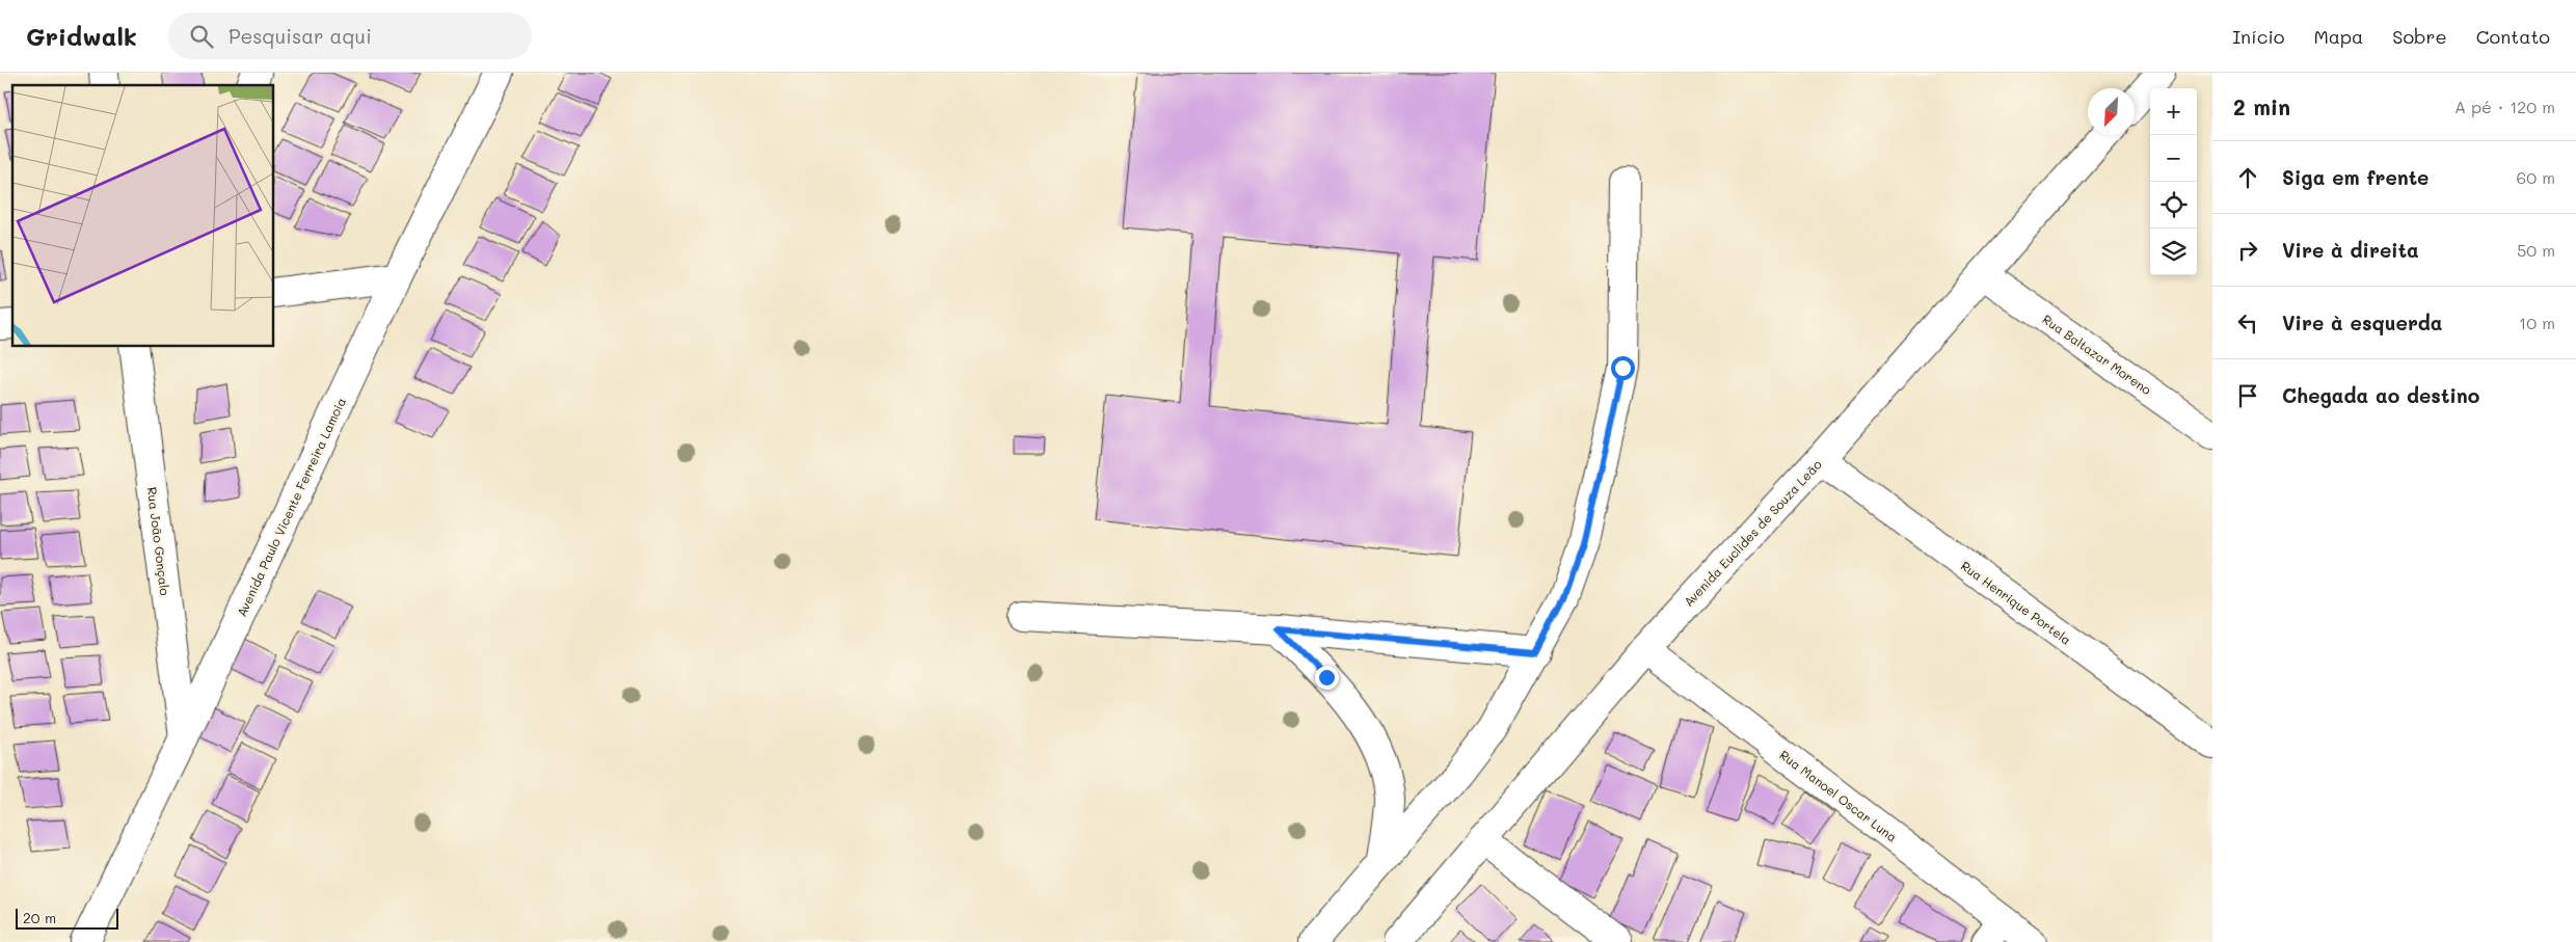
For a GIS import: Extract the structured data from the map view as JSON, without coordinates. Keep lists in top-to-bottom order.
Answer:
{
  "streets": {
    "street": [
      "Rua Baltazar Moreno",
      "Avenida Paulo Vicente Ferreira Lamoia",
      "Avenida Euclides de Souza Leão",
      "Rua João Gonçalo",
      "Rua Henrique Portela",
      "Rua Manoel Oscar Luna"
    ]
  },
  "crossings": [
    ["Rua Baltazar Moreno", "Avenida Euclides de Souza Leão"],
    ["Avenida Paulo Vicente Ferreira Lamoia", "Rua João Gonçalo"],
    ["Avenida Euclides de Souza Leão", "Rua Henrique Portela"],
    ["Avenida Euclides de Souza Leão", "Rua Manoel Oscar Luna"]
  ],
  "scale_bar": "20 m",
  "north": "bottom left",
  "page": {
    "header": "Gridwalk",
    "search": "Pesquisar aqui",
    "nav": [
      "Início",
      "Mapa",
      "Sobre",
      "Contato"
    ],
    "heading": ["2 min", "A pé · 120 m"],
    "map_buttons": ["+", "−"],
    "list": [
      ["Siga em frente", "60 m"],
      ["Vire à direita", "50 m"],
      ["Vire à esquerda", "10 m"],
      "Chegada ao destino"
    ],
    "scale": "20 m"
  }
}
